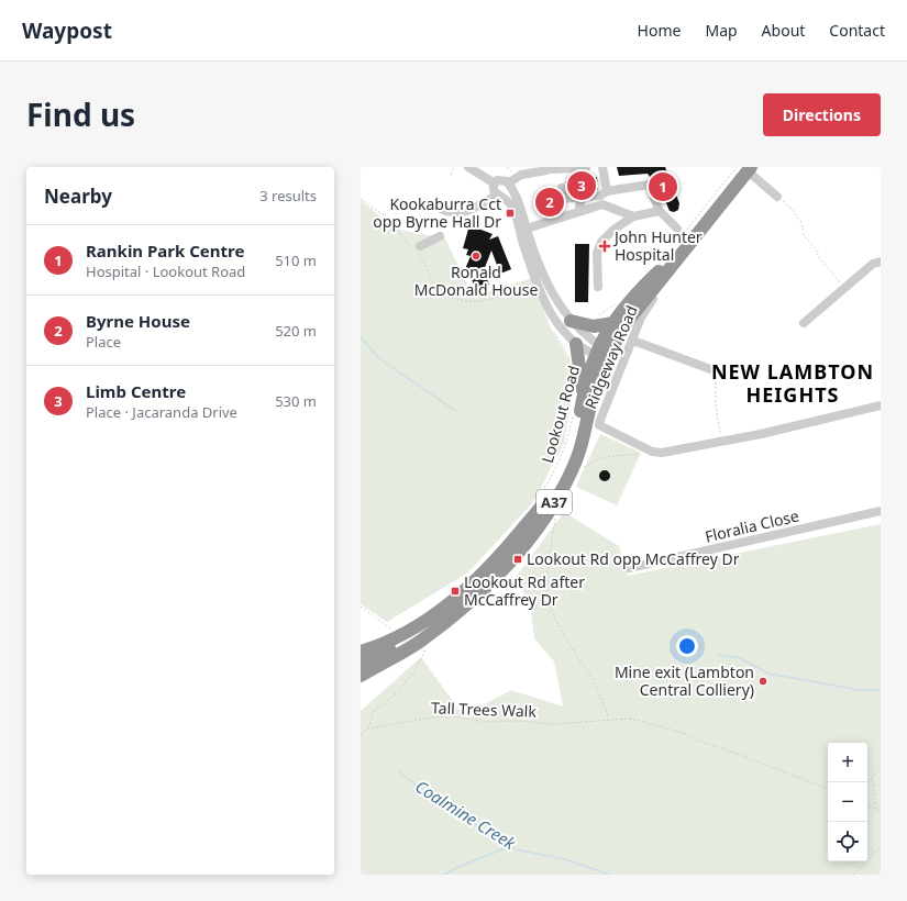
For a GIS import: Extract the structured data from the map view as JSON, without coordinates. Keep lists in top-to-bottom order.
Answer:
{
  "streets": {
    "highway": ["Lookout Road", "A37"],
    "street": ["Ridgeway Road", "Floralia Close"],
    "path": ["Tall Trees Walk"]
  },
  "crossings": [
    ["Ridgeway Road", "Lookout Road"]
  ],
  "districts": ["NEW LAMBTON HEIGHTS"],
  "water": ["Coalmine Creek"],
  "places": {
    "transit": ["Kookaburra Cct opp Byrne Hall Dr", "Lookout Rd opp McCaffrey Dr", "Lookout Rd after McCaffrey Dr"],
    "health": ["John Hunter Hospital"],
    "other": ["Ronald McDonald House", "Mine exit (Lambton Central Colliery)"]
  },
  "page": {
    "header": "Waypost",
    "nav": [
      "Home",
      "Map",
      "About",
      "Contact"
    ],
    "title": "Find us",
    "buttons": "Directions",
    "heading": ["Nearby", "3 results"],
    "pins": ["3", "1", "2"],
    "list": [
      {
        "mark": "1",
        "name": "Rankin Park Centre",
        "note": "Hospital · Lookout Road",
        "value": "510 m"
      },
      {
        "mark": "2",
        "name": "Byrne House",
        "note": "Place",
        "value": "520 m"
      },
      {
        "mark": "3",
        "name": "Limb Centre",
        "note": "Place · Jacaranda Drive",
        "value": "530 m"
      }
    ],
    "map_buttons": ["+", "−"]
  }
}
